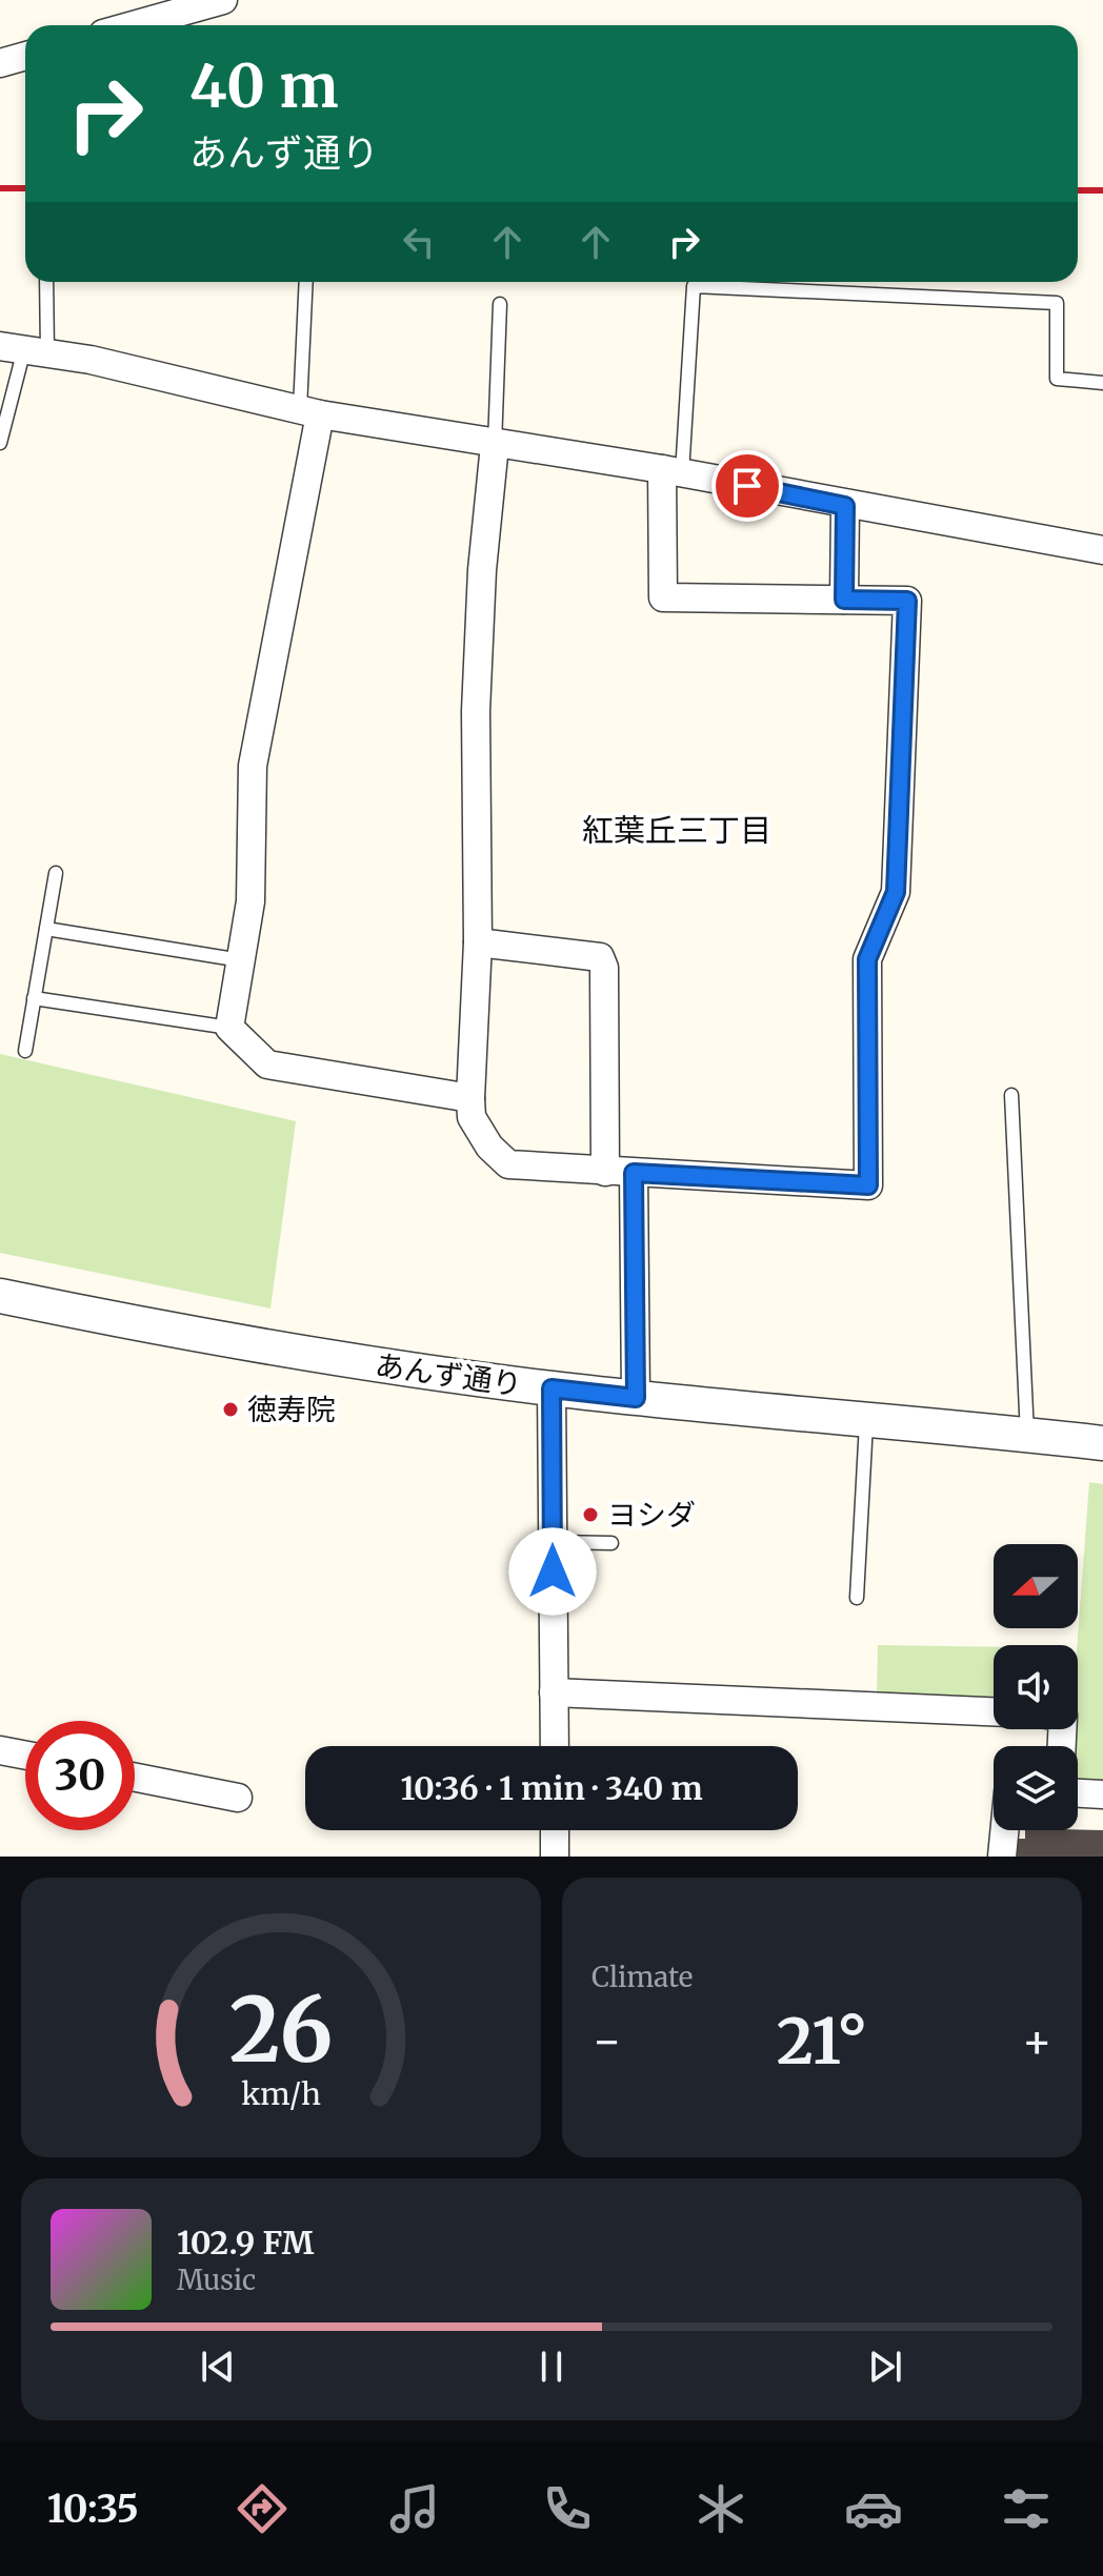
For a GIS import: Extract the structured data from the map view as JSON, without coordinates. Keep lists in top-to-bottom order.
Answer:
{
  "streets": {
    "street": ["あんず通り"]
  },
  "districts": ["紅葉丘三丁目"],
  "places": ["徳寿院", "ヨシダ"],
  "north": "left",
  "page": {
    "turn": ["40 m", "あんず通り"],
    "limit": "30",
    "trip": "10:36 · 1 min · 340 m",
    "tile": "Climate",
    "heat": ["−", "21°", "+"],
    "song": ["102.9 FM", "Music"],
    "tabs": "10:35",
    "gauge": ["26", "km/h"]
  }
}
